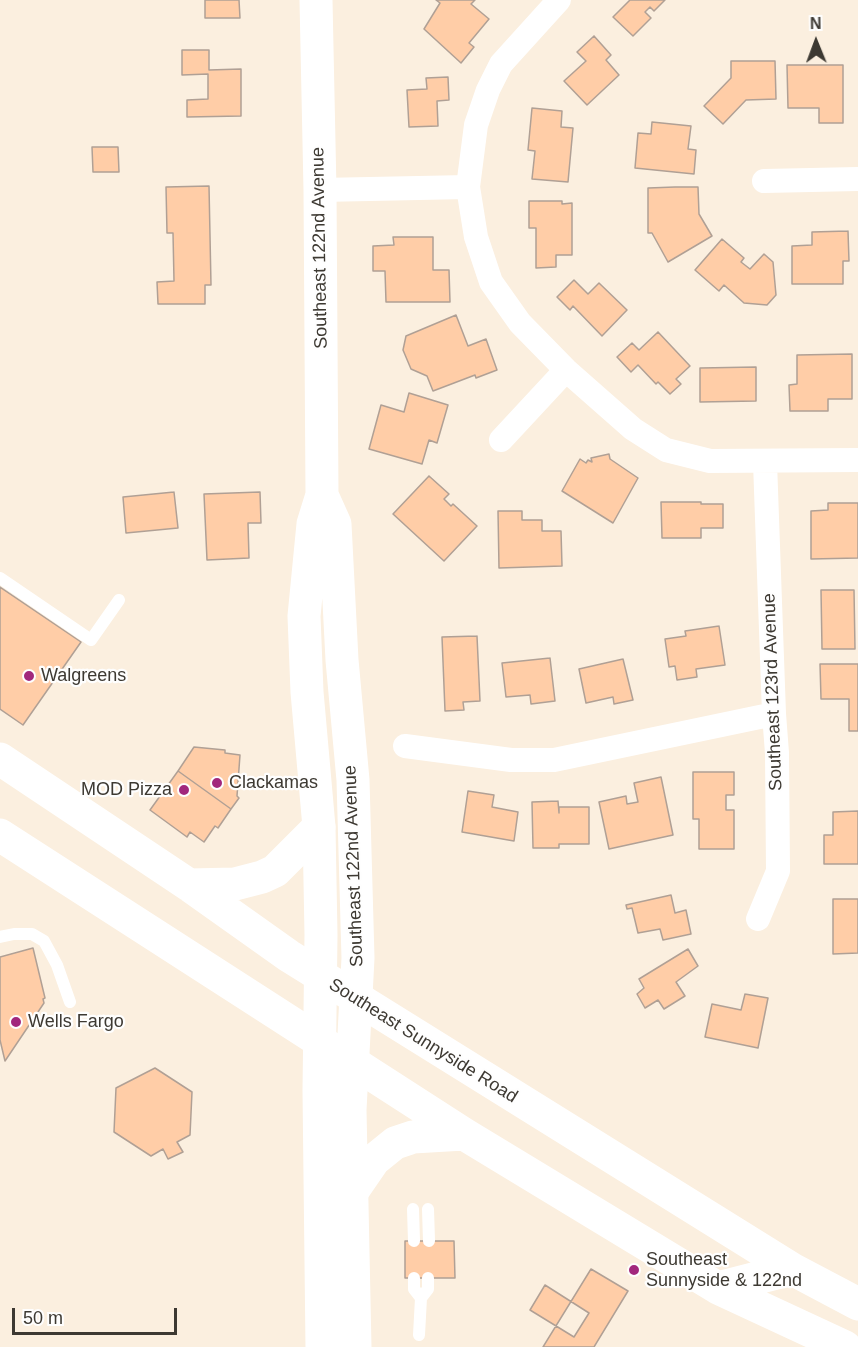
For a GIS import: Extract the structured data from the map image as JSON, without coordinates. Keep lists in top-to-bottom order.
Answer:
{
  "streets": {
    "main road": ["Southeast 122nd Avenue", "Southeast Sunnyside Road"],
    "street": ["Southeast 123rd Avenue"]
  },
  "crossings": [
    ["Southeast 122nd Avenue", "Southeast Sunnyside Road"]
  ],
  "places": [
    "Walgreens",
    "Clackamas",
    "MOD Pizza",
    "Wells Fargo",
    "Southeast Sunnyside & 122nd"
  ],
  "scale_bar": "50 m",
  "north": "top"
}
